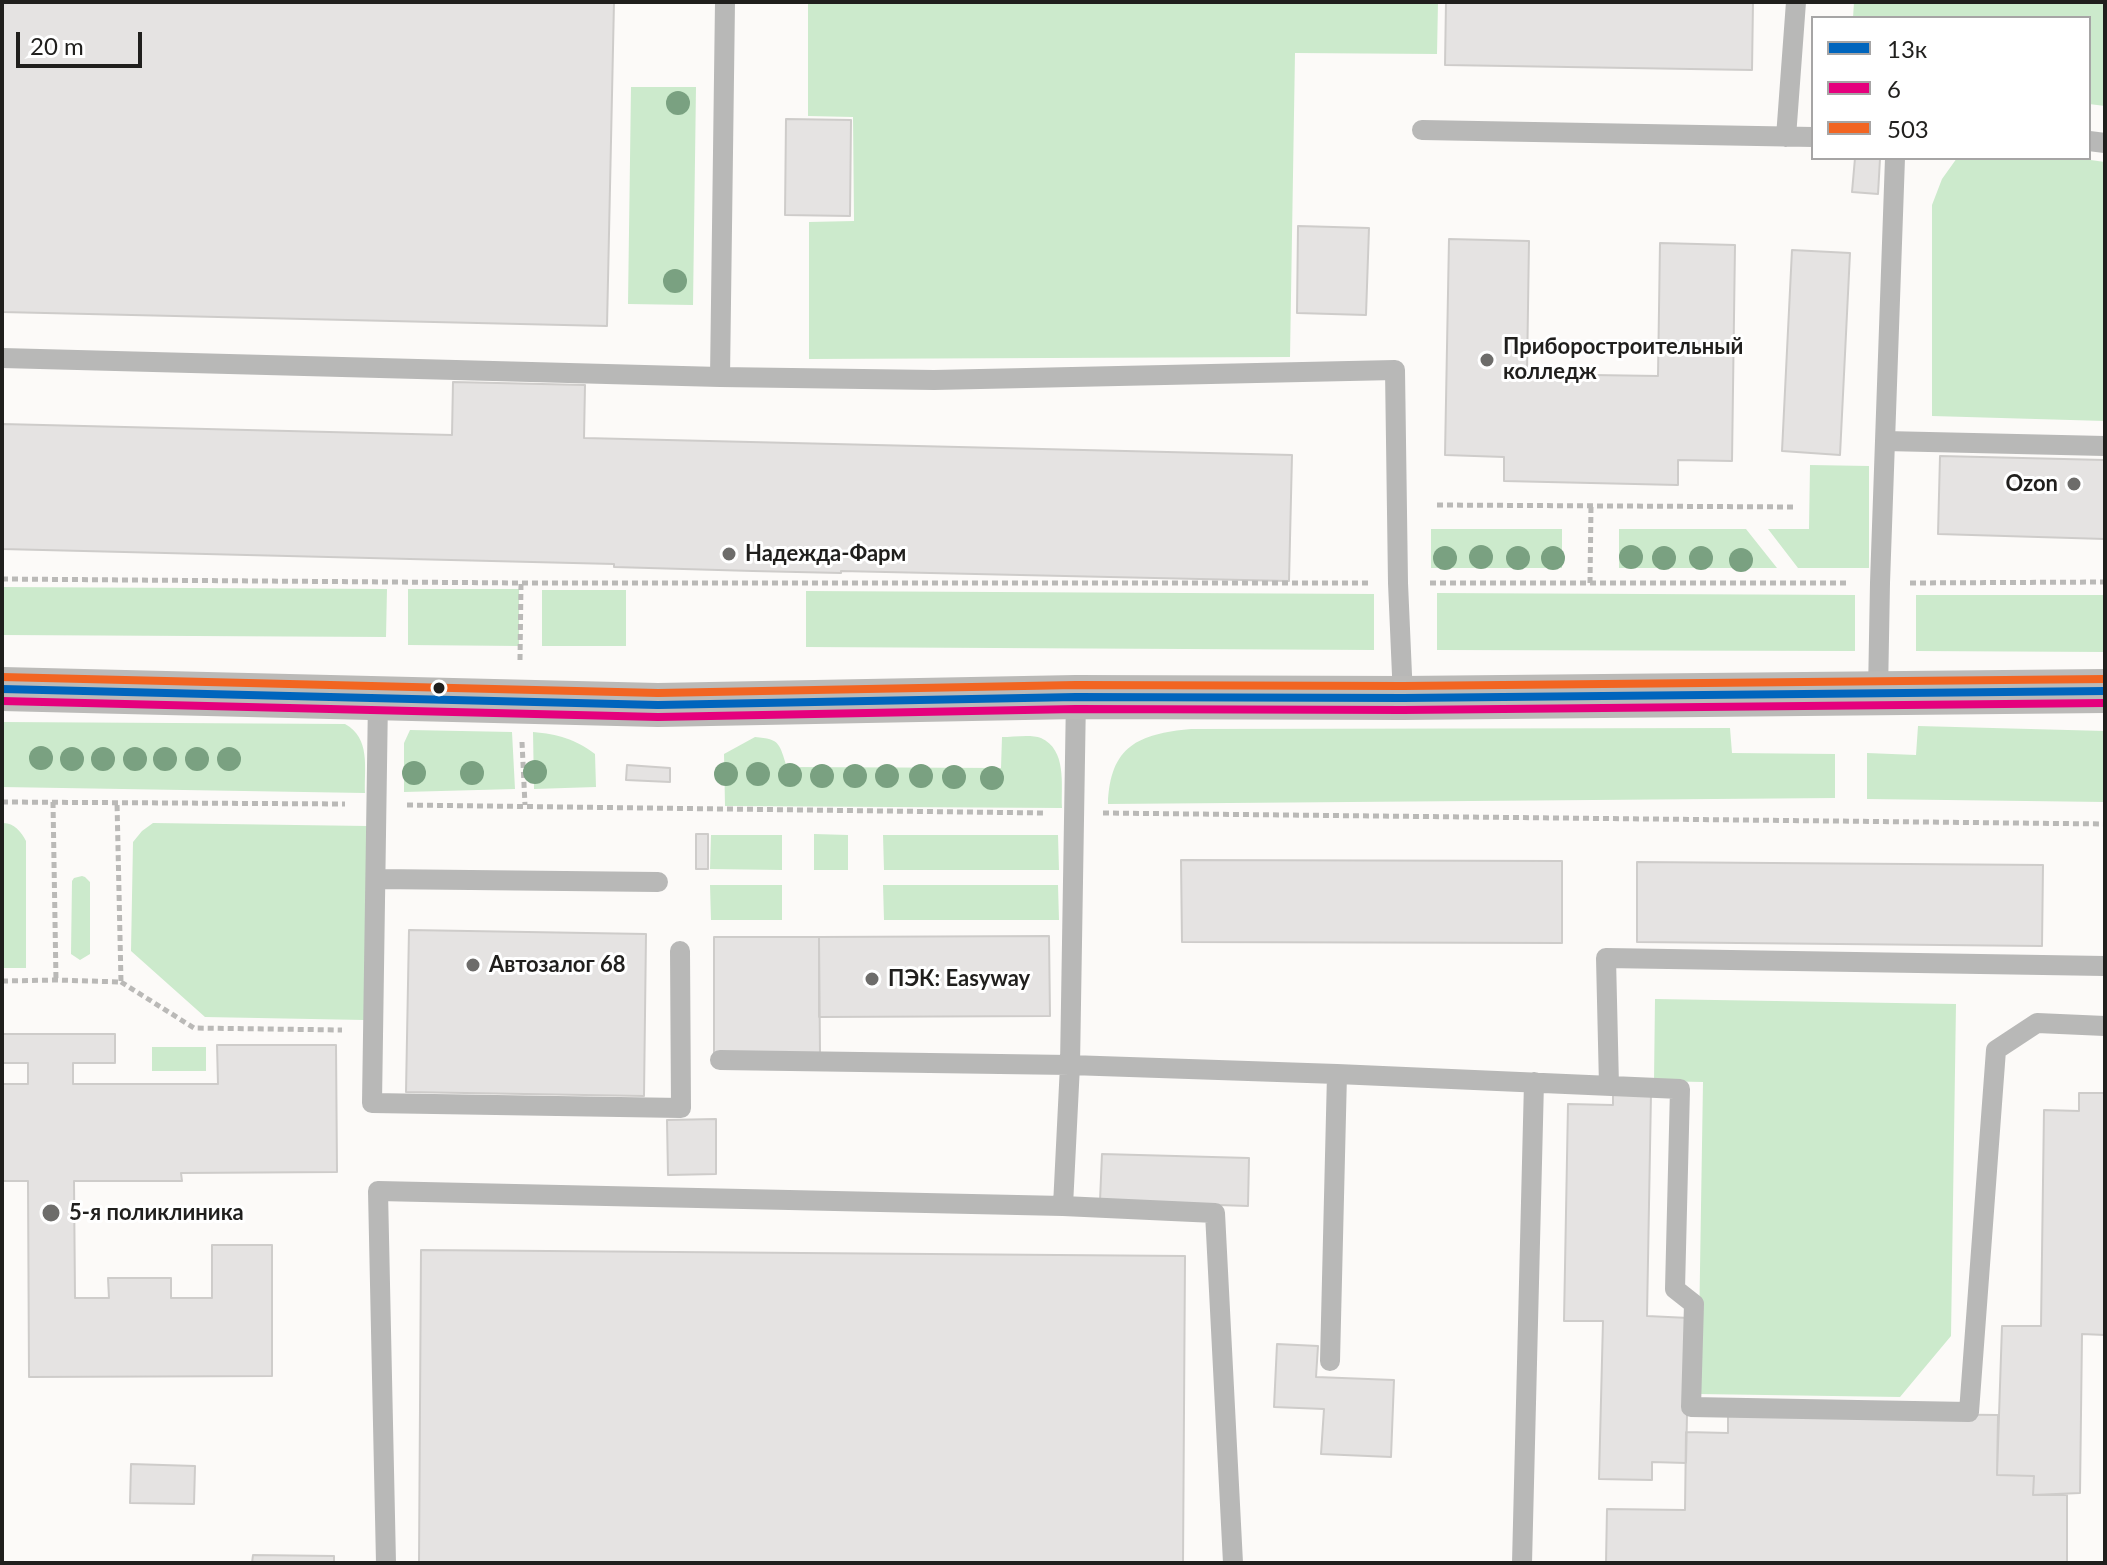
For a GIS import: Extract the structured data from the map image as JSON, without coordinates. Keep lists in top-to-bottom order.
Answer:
{
  "places": [
    "Приборостроительный колледж",
    "Ozon",
    "Надежда-Фарм",
    "Автозалог 68",
    "ПЭК: Easyway",
    "5-я поликлиника"
  ],
  "lines": ["transit line 503", "transit line 13к", "transit line 6"],
  "legend": ["13к", "6", "503"],
  "scale_bar": "20 m"
}
